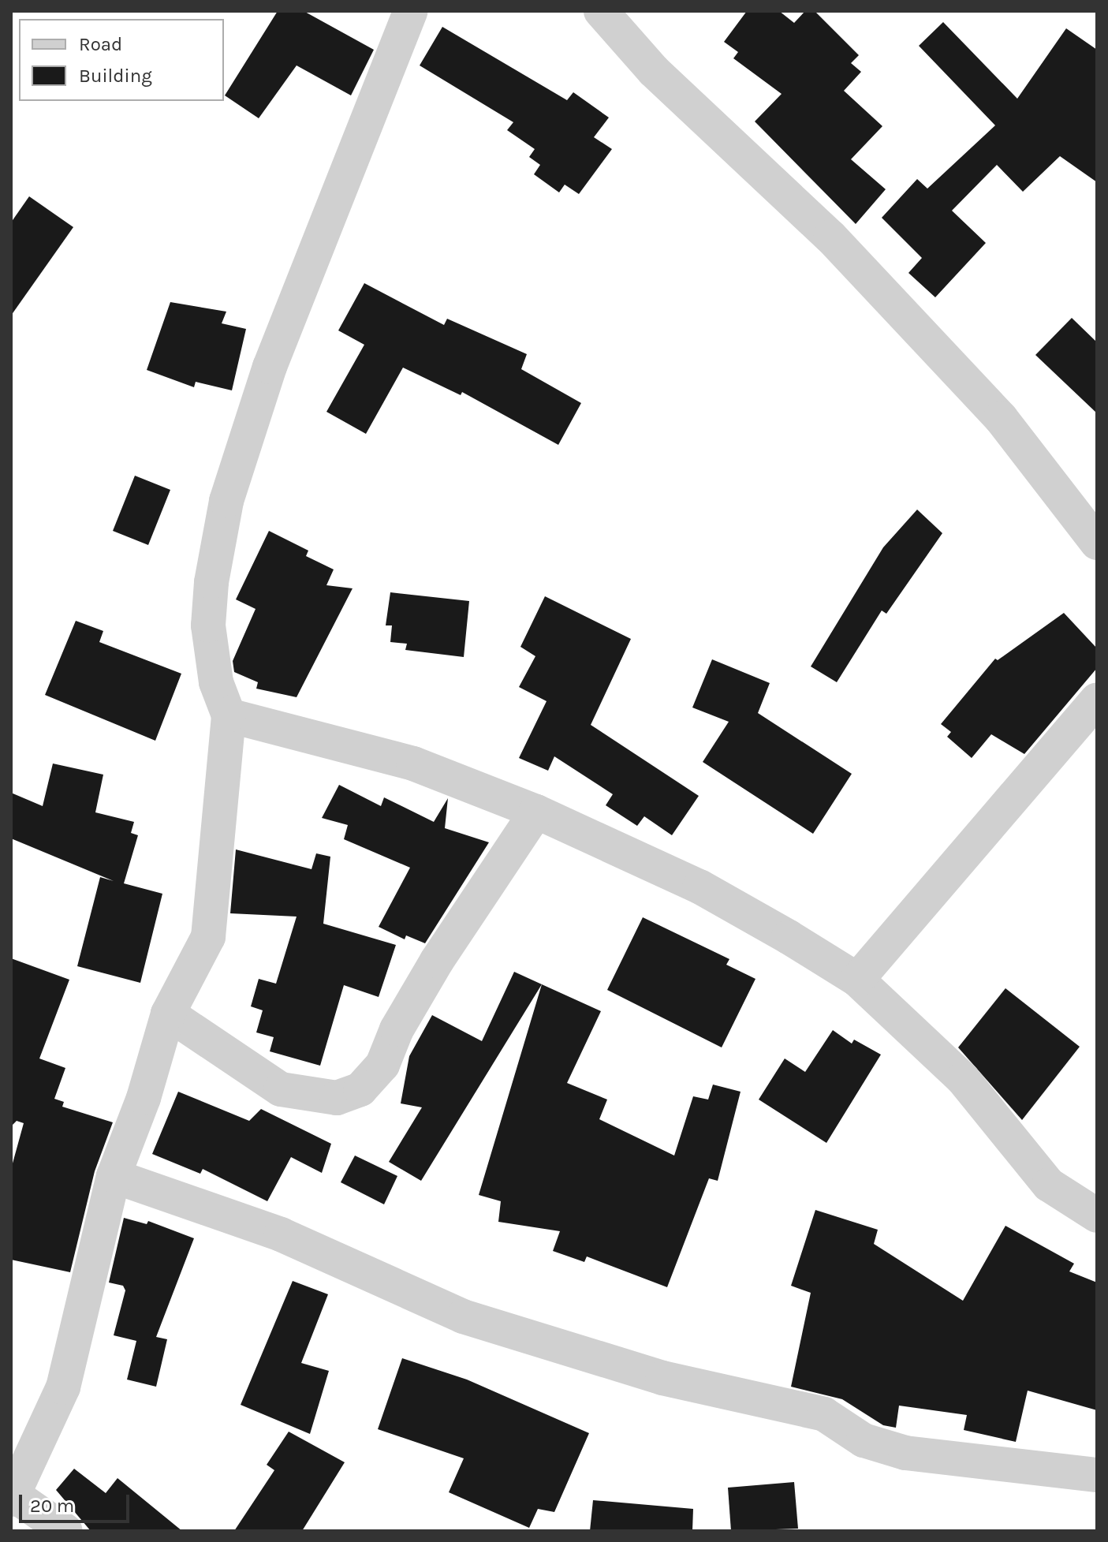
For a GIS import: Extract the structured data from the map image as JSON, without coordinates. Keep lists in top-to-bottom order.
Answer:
{
  "legend": ["Road", "Building"],
  "scale_bar": "20 m"
}
